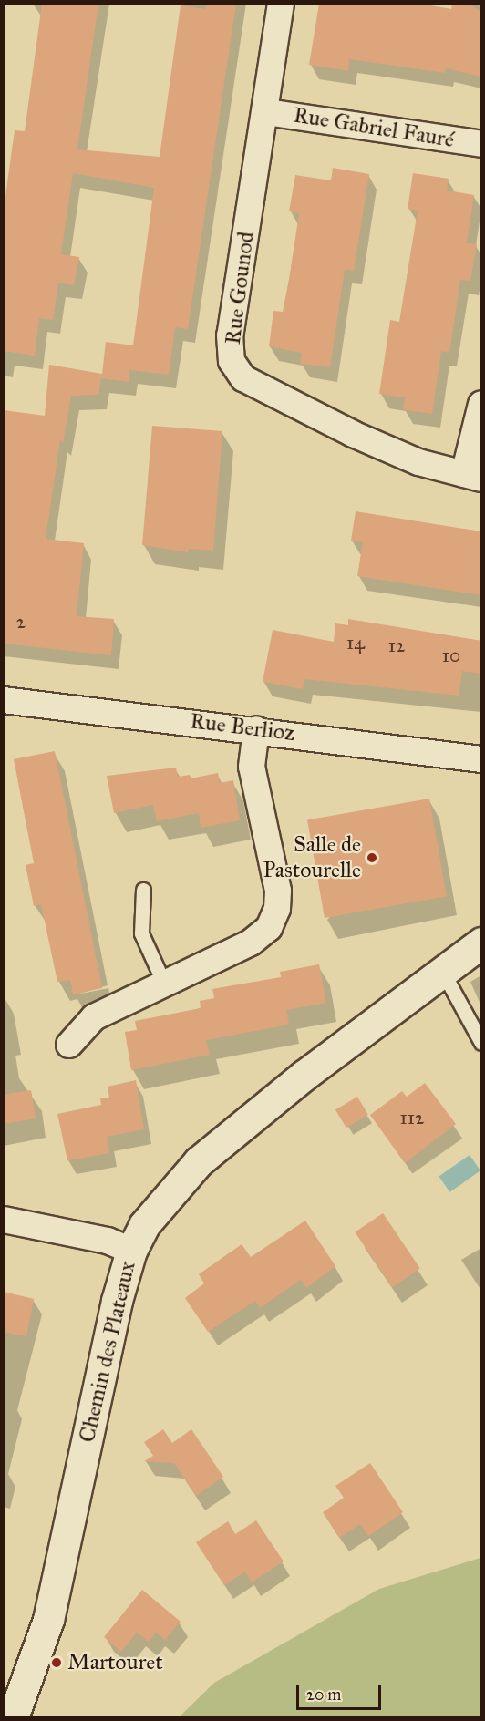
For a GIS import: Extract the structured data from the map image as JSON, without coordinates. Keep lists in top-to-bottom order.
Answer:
{
  "streets": {
    "street": [
      "Rue Gabriel Fauré",
      "Rue Gounod",
      "Rue Berlioz",
      "Chemin des Plateaux"
    ]
  },
  "crossings": [
    ["Rue Gabriel Fauré", "Rue Gounod"]
  ],
  "places": ["Salle de Pastourelle", "Martouret"],
  "house_numbers": [
    "2",
    "14",
    "12",
    "10",
    "112"
  ],
  "scale_bar": "20 m"
}
